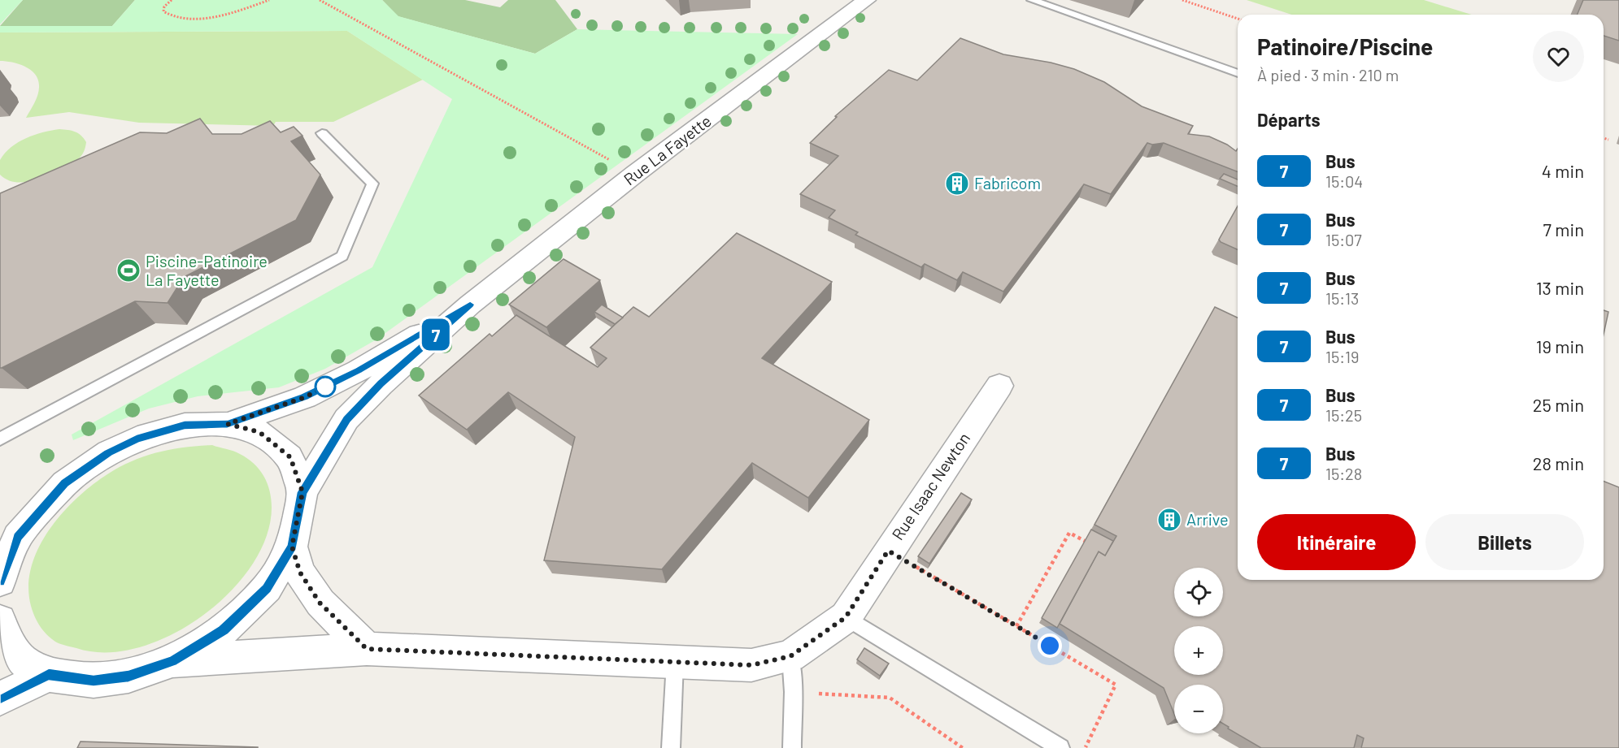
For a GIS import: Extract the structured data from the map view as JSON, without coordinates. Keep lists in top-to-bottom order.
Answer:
{
  "streets": {
    "street": ["Rue La Fayette", "Rue Isaac Newton"]
  },
  "places": {
    "building": ["Fabricom", "Arrive"],
    "sports": ["Piscine-Patinoire La Fayette"]
  },
  "lines": ["bus line 7"],
  "page": {
    "on_map": "7",
    "heading": [
      ["Patinoire/Piscine", "À pied · 3 min · 210 m"],
      "Départs"
    ],
    "list": [
      {
        "mark": "7",
        "name": "Bus",
        "note": "15:04",
        "value": "4 min"
      },
      {
        "mark": "7",
        "name": "Bus",
        "note": "15:07",
        "value": "7 min"
      },
      {
        "mark": "7",
        "name": "Bus",
        "note": "15:13",
        "value": "13 min"
      },
      {
        "mark": "7",
        "name": "Bus",
        "note": "15:19",
        "value": "19 min"
      },
      {
        "mark": "7",
        "name": "Bus",
        "note": "15:25",
        "value": "25 min"
      },
      {
        "mark": "7",
        "name": "Bus",
        "note": "15:28",
        "value": "28 min"
      }
    ],
    "buttons": ["Itinéraire", "Billets"],
    "map_buttons": ["+", "−"]
  }
}
